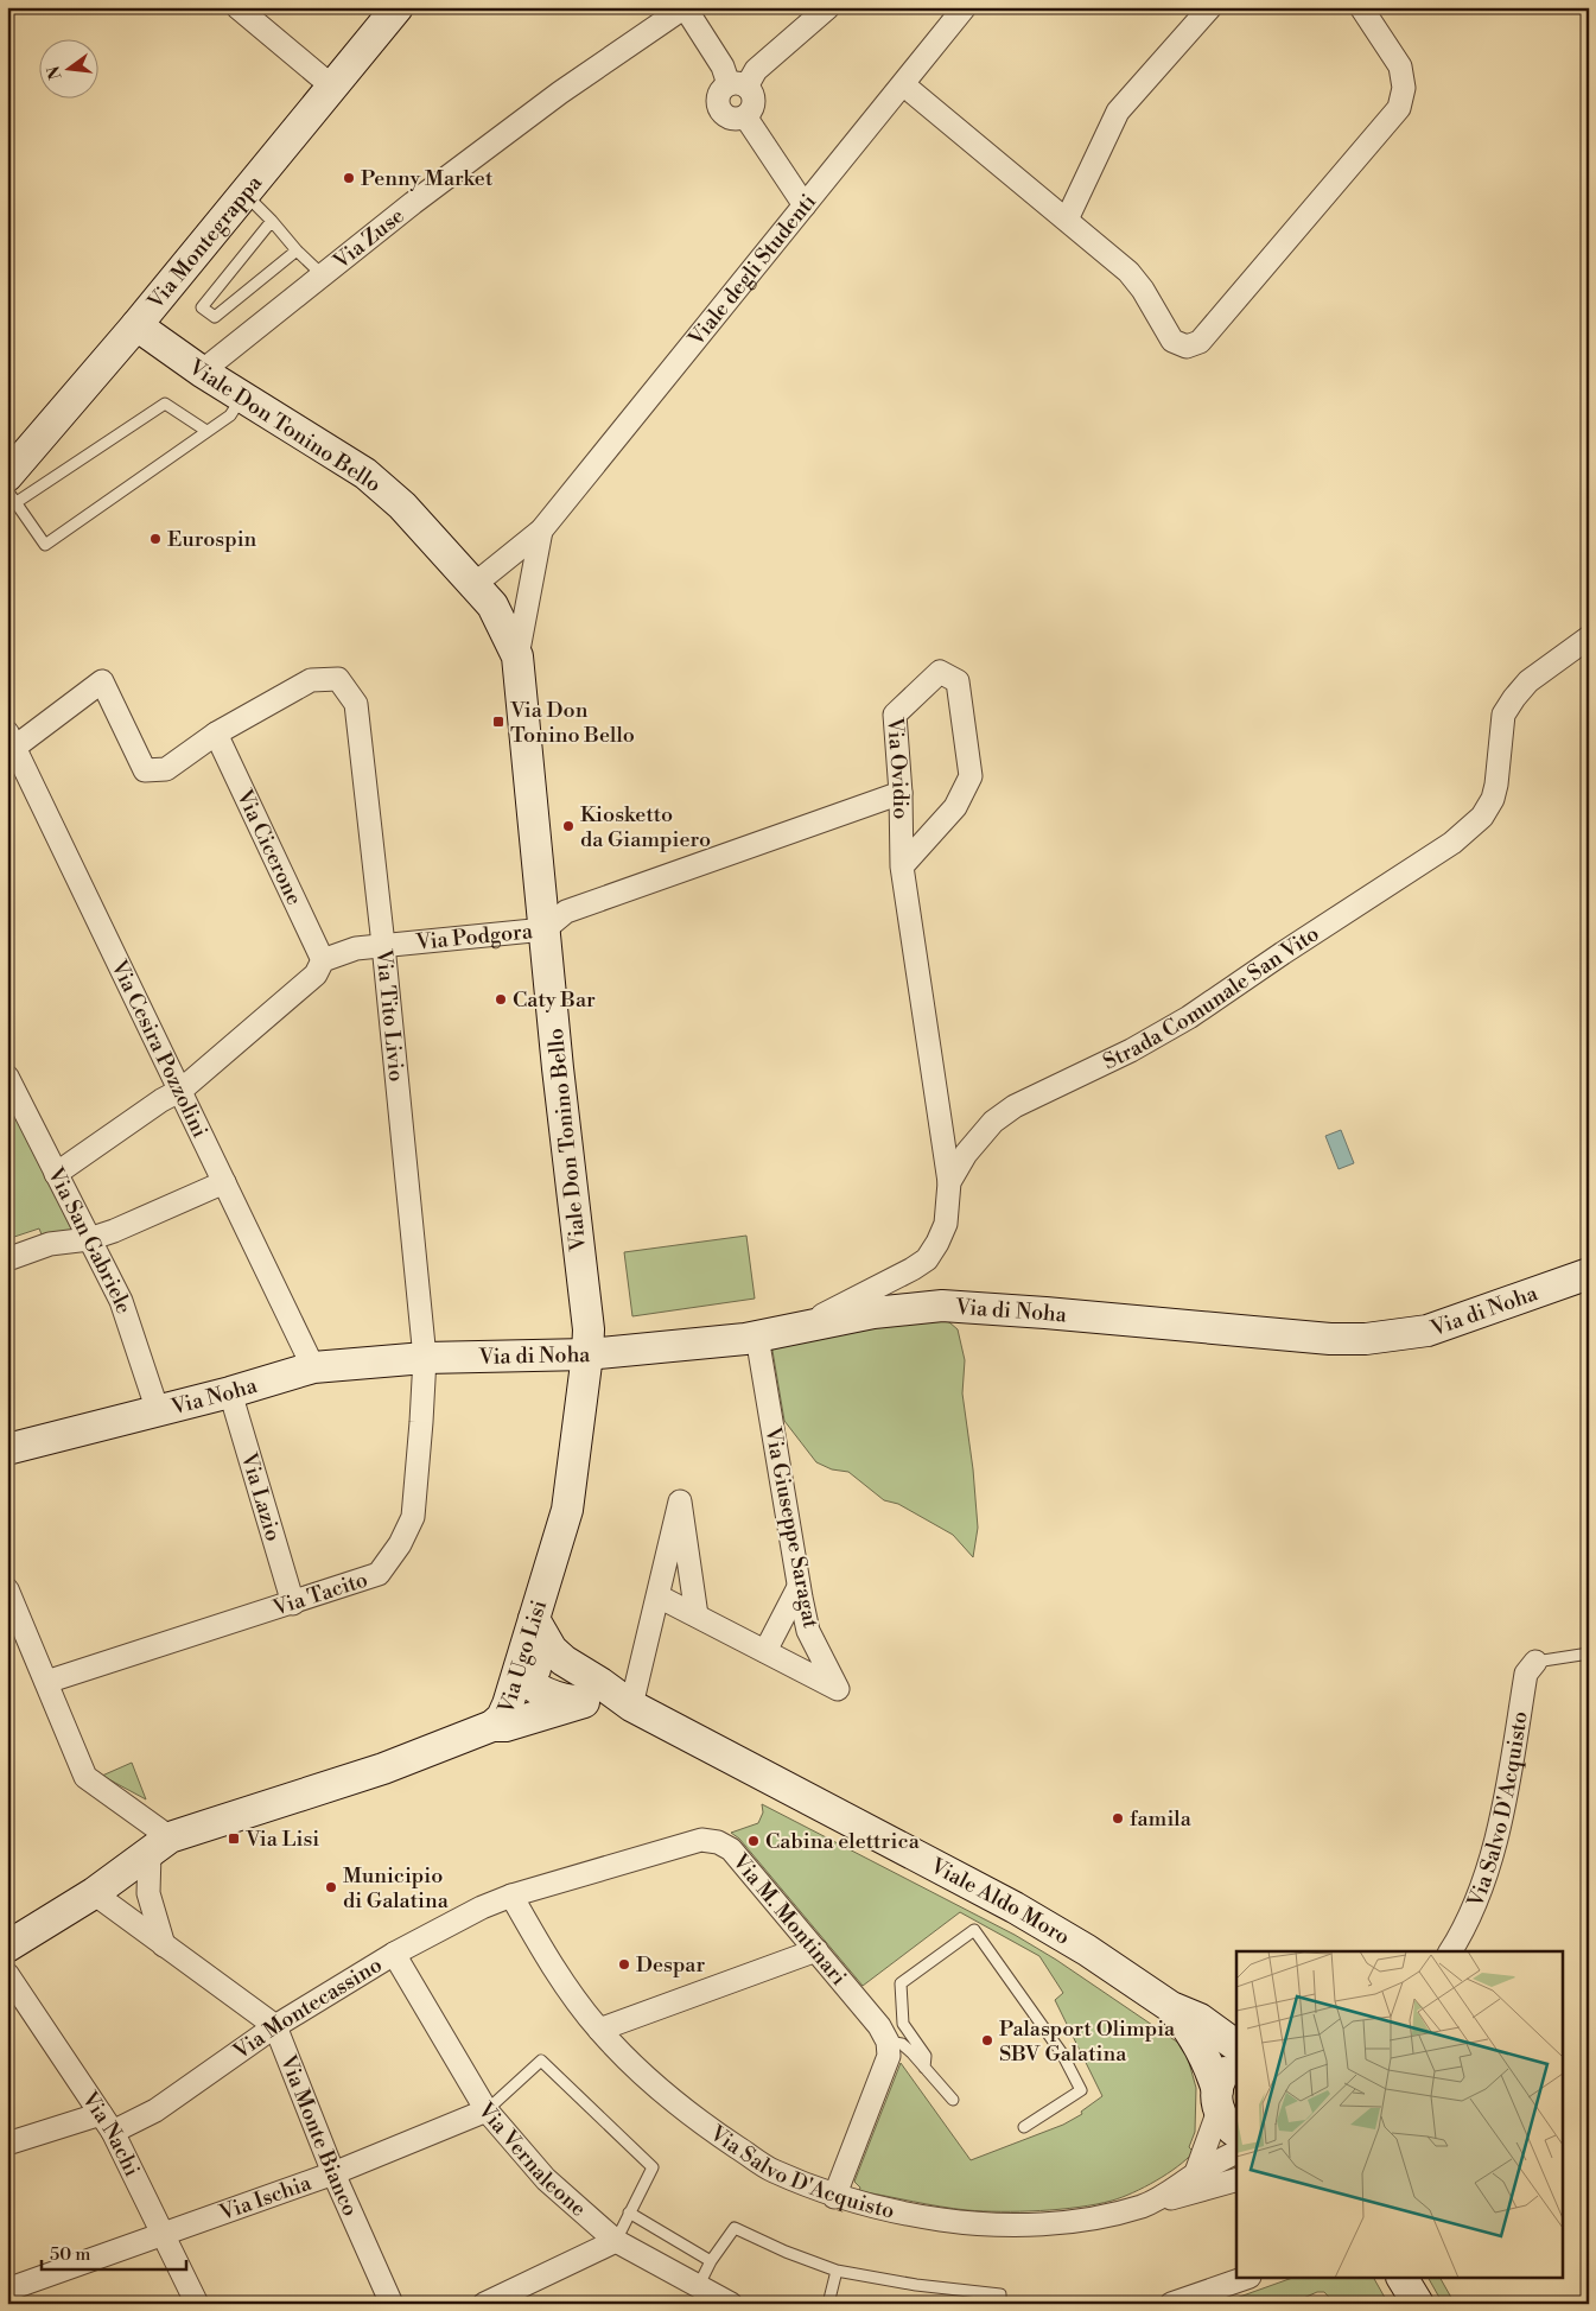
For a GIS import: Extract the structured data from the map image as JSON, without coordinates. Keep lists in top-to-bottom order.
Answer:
{
  "streets": {
    "main road": [
      "Via Montegrappa",
      "Viale Don Tonino Bello",
      "Via di Noha",
      "Via Noha",
      "Via Ugo Lisi",
      "Viale Aldo Moro"
    ],
    "street": [
      "Via Zuse",
      "Viale degli Studenti",
      "Via Ovidio",
      "Via Cicerone",
      "Via Podgora",
      "Strada Comunale San Vito",
      "Via Tito Livio",
      "Via Cesira Pozzolini",
      "Via San Gabriele",
      "Via Lazio",
      "Via Giuseppe Saragat",
      "Via Tacito",
      "Via Salvo D'Acquisto",
      "Via M. Montinari",
      "Via Montecassino",
      "Via Nachi",
      "Via Monte Bianco",
      "Via Vernaleone",
      "Via Ischia"
    ]
  },
  "crossings": [
    ["Via Zuse", "Viale Don Tonino Bello"],
    ["Via Montegrappa", "Viale Don Tonino Bello"],
    ["Viale degli Studenti", "Viale Don Tonino Bello"],
    ["Viale Don Tonino Bello", "Via Podgora"],
    ["Viale Don Tonino Bello", "Via di Noha"],
    ["Viale Don Tonino Bello", "Via Ugo Lisi"],
    ["Via Ovidio", "Via Podgora"],
    ["Via Ovidio", "Strada Comunale San Vito"],
    ["Via Cicerone", "Via Podgora"],
    ["Via Cicerone", "Via Tito Livio"],
    ["Via Podgora", "Via Tito Livio"],
    ["Strada Comunale San Vito", "Via di Noha"],
    ["Via Tito Livio", "Via di Noha"],
    ["Via Tito Livio", "Via Noha"],
    ["Via Tito Livio", "Via Tacito"],
    ["Via Cesira Pozzolini", "Via Noha"],
    ["Via San Gabriele", "Via Noha"],
    ["Via di Noha", "Via Noha"],
    ["Via di Noha", "Via Giuseppe Saragat"],
    ["Via di Noha", "Via Tacito"],
    ["Via di Noha", "Via Ugo Lisi"],
    ["Via Noha", "Via Lazio"],
    ["Via Noha", "Via Tacito"],
    ["Via Lazio", "Via Tacito"],
    ["Via Ugo Lisi", "Viale Aldo Moro"],
    ["Via Salvo D'Acquisto", "Via M. Montinari"],
    ["Via Salvo D'Acquisto", "Via Montecassino"],
    ["Via M. Montinari", "Via Montecassino"],
    ["Via Montecassino", "Via Nachi"],
    ["Via Montecassino", "Via Monte Bianco"],
    ["Via Montecassino", "Via Vernaleone"],
    ["Via Nachi", "Via Ischia"],
    ["Via Monte Bianco", "Via Ischia"],
    ["Via Vernaleone", "Via Ischia"]
  ],
  "places": {
    "other": [
      "Penny Market",
      "Eurospin",
      "Kiosketto da Giampiero",
      "Caty Bar",
      "famila",
      "Cabina elettrica",
      "Municipio di Galatina",
      "Despar",
      "Palasport Olimpia SBV Galatina"
    ],
    "transit": ["Via Don Tonino Bello", "Via Lisi"]
  },
  "scale_bar": "50 m",
  "north": "left"
}
